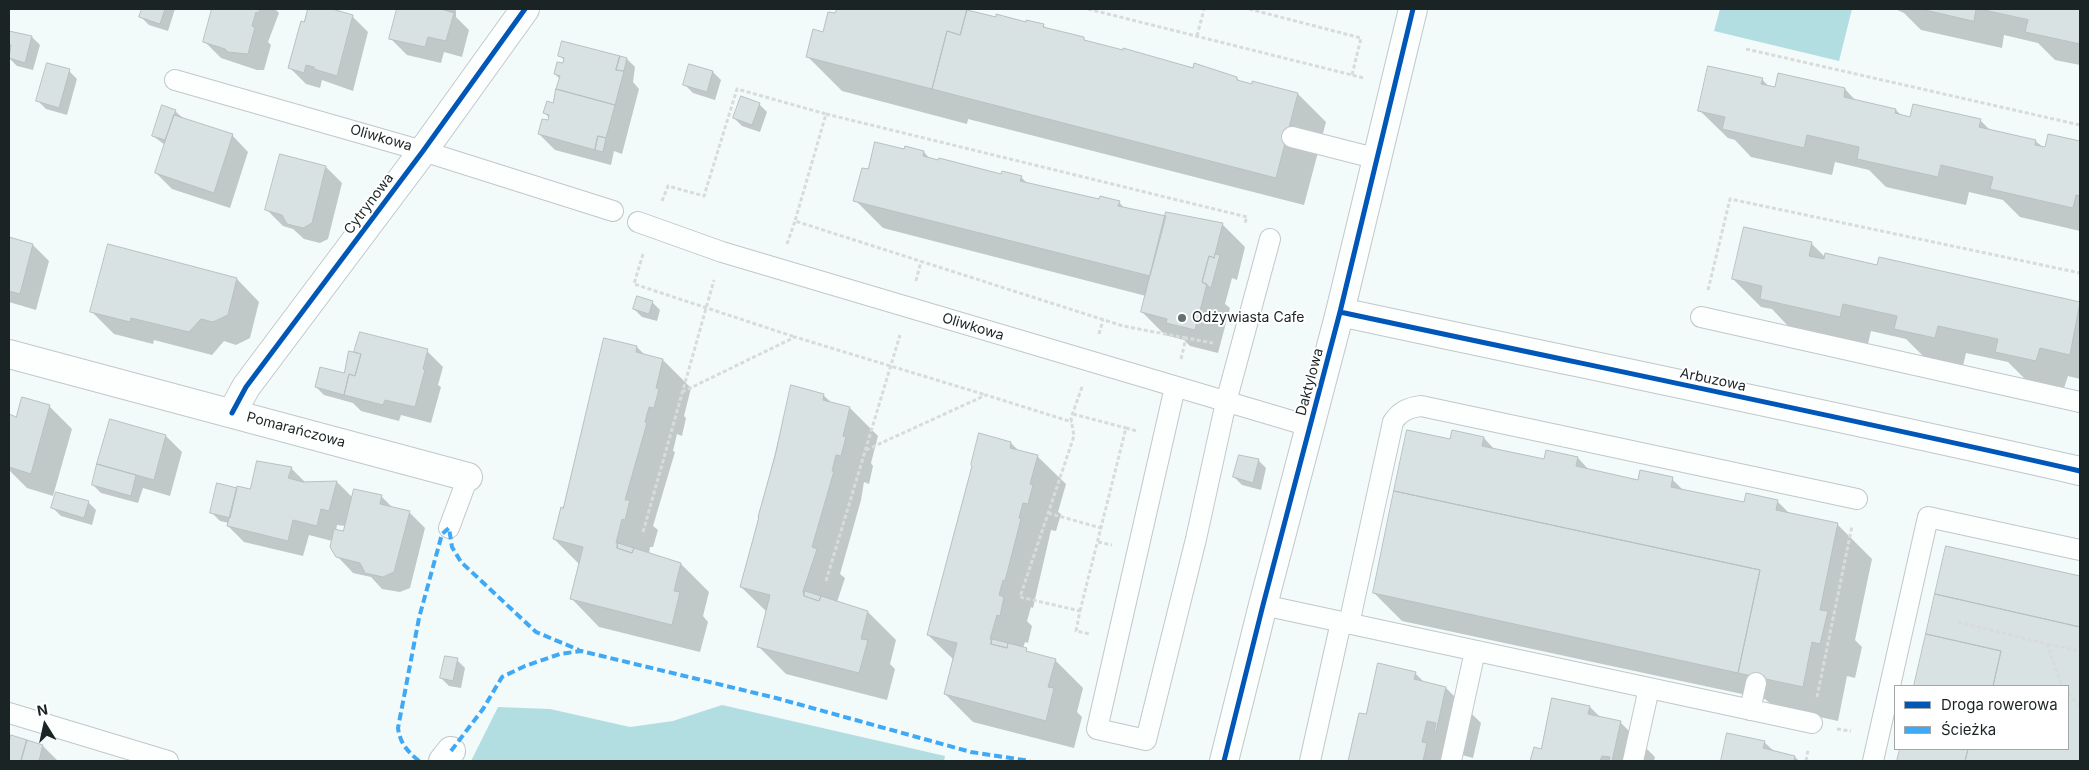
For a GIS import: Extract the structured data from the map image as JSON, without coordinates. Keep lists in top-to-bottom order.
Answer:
{
  "streets": {
    "street": [
      "Cytrynowa",
      "Arbuzowa",
      "Daktylowa",
      "Pomarańczowa"
    ],
    "lane": ["Oliwkowa"]
  },
  "crossings": [
    ["Oliwkowa", "Cytrynowa"],
    ["Oliwkowa", "Daktylowa"],
    ["Cytrynowa", "Pomarańczowa"],
    ["Arbuzowa", "Daktylowa"]
  ],
  "places": ["Odżywiasta Cafe"],
  "legend": ["Droga rowerowa", "Ścieżka"],
  "north": "top"
}
